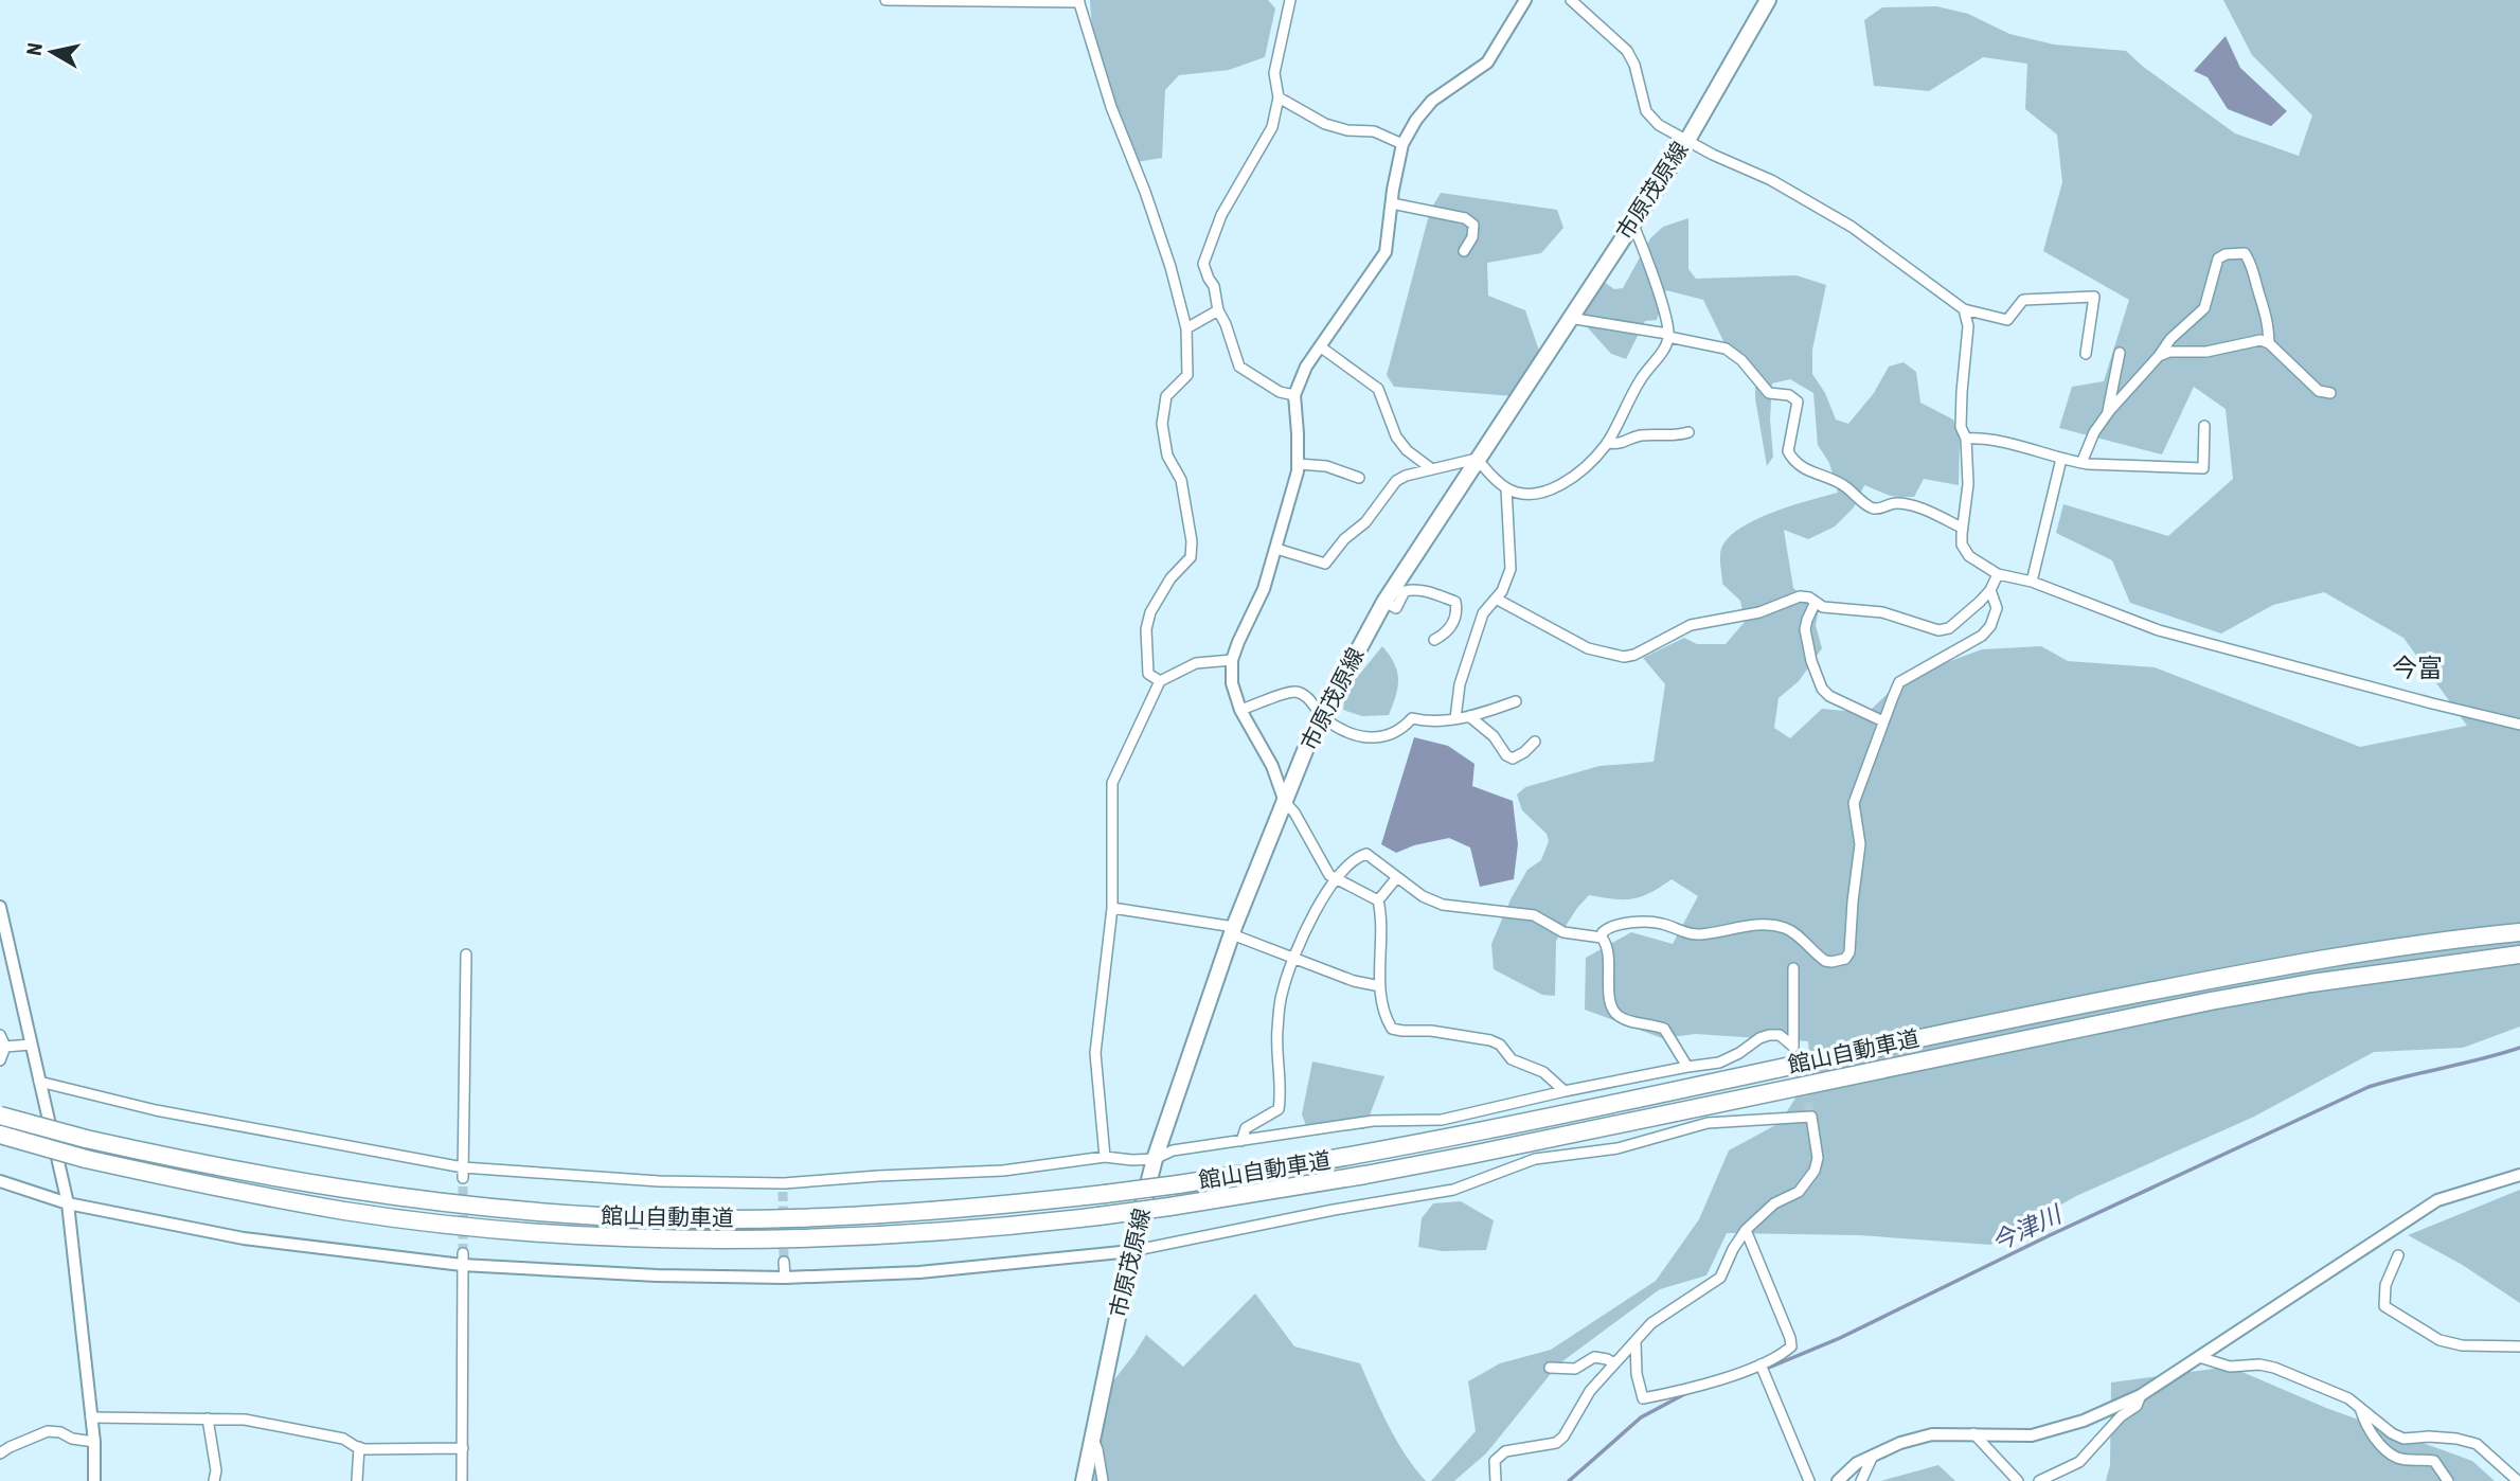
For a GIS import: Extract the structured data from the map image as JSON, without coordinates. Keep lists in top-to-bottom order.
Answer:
{
  "streets": {
    "highway": ["館山自動車道"],
    "main road": ["市原茂原線"]
  },
  "districts": ["今富"],
  "water": ["今津川"],
  "north": "left"
}
